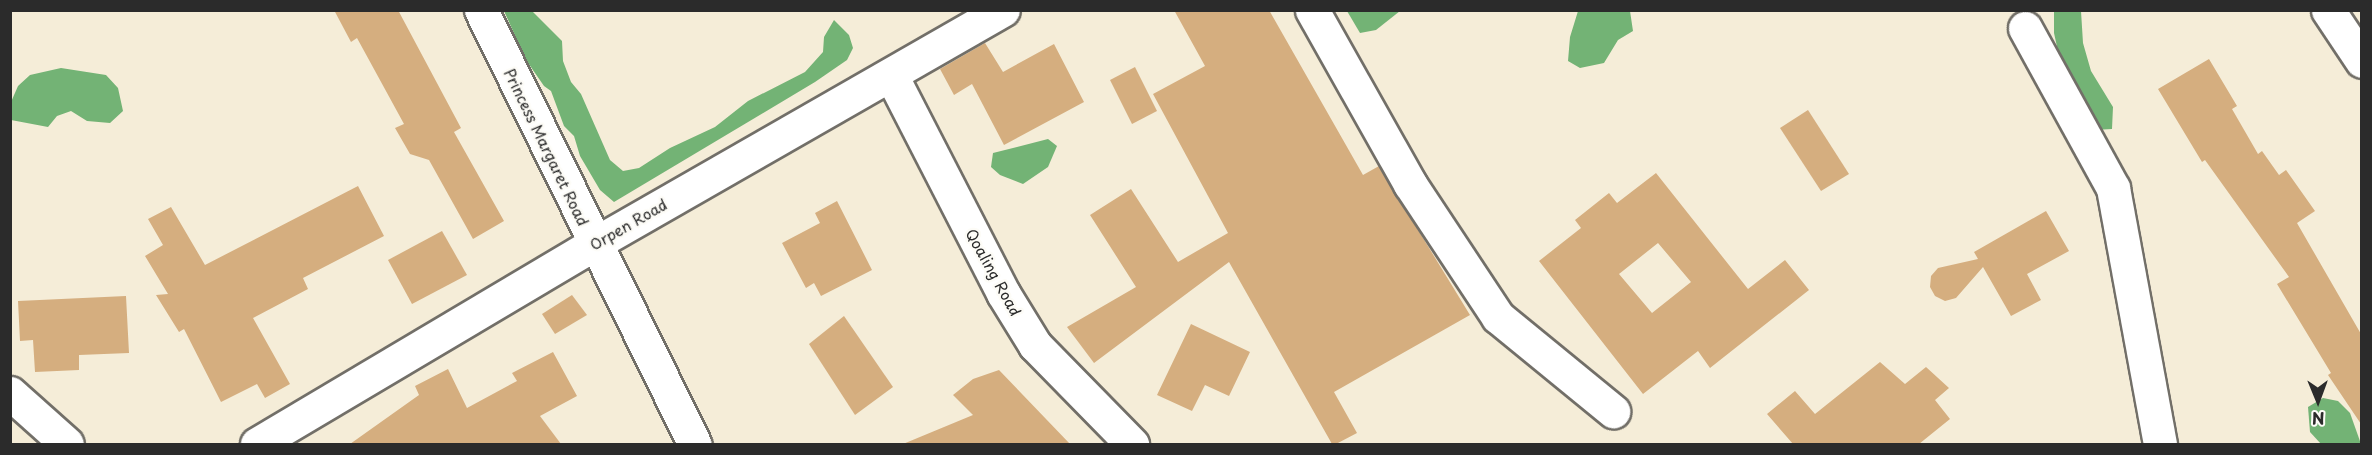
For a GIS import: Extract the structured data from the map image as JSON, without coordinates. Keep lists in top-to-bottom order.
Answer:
{
  "streets": {
    "street": ["Princess Margaret Road", "Orpen Road", "Qoaling Road"]
  },
  "crossings": [
    ["Princess Margaret Road", "Orpen Road"],
    ["Orpen Road", "Qoaling Road"]
  ],
  "north": "bottom"
}
